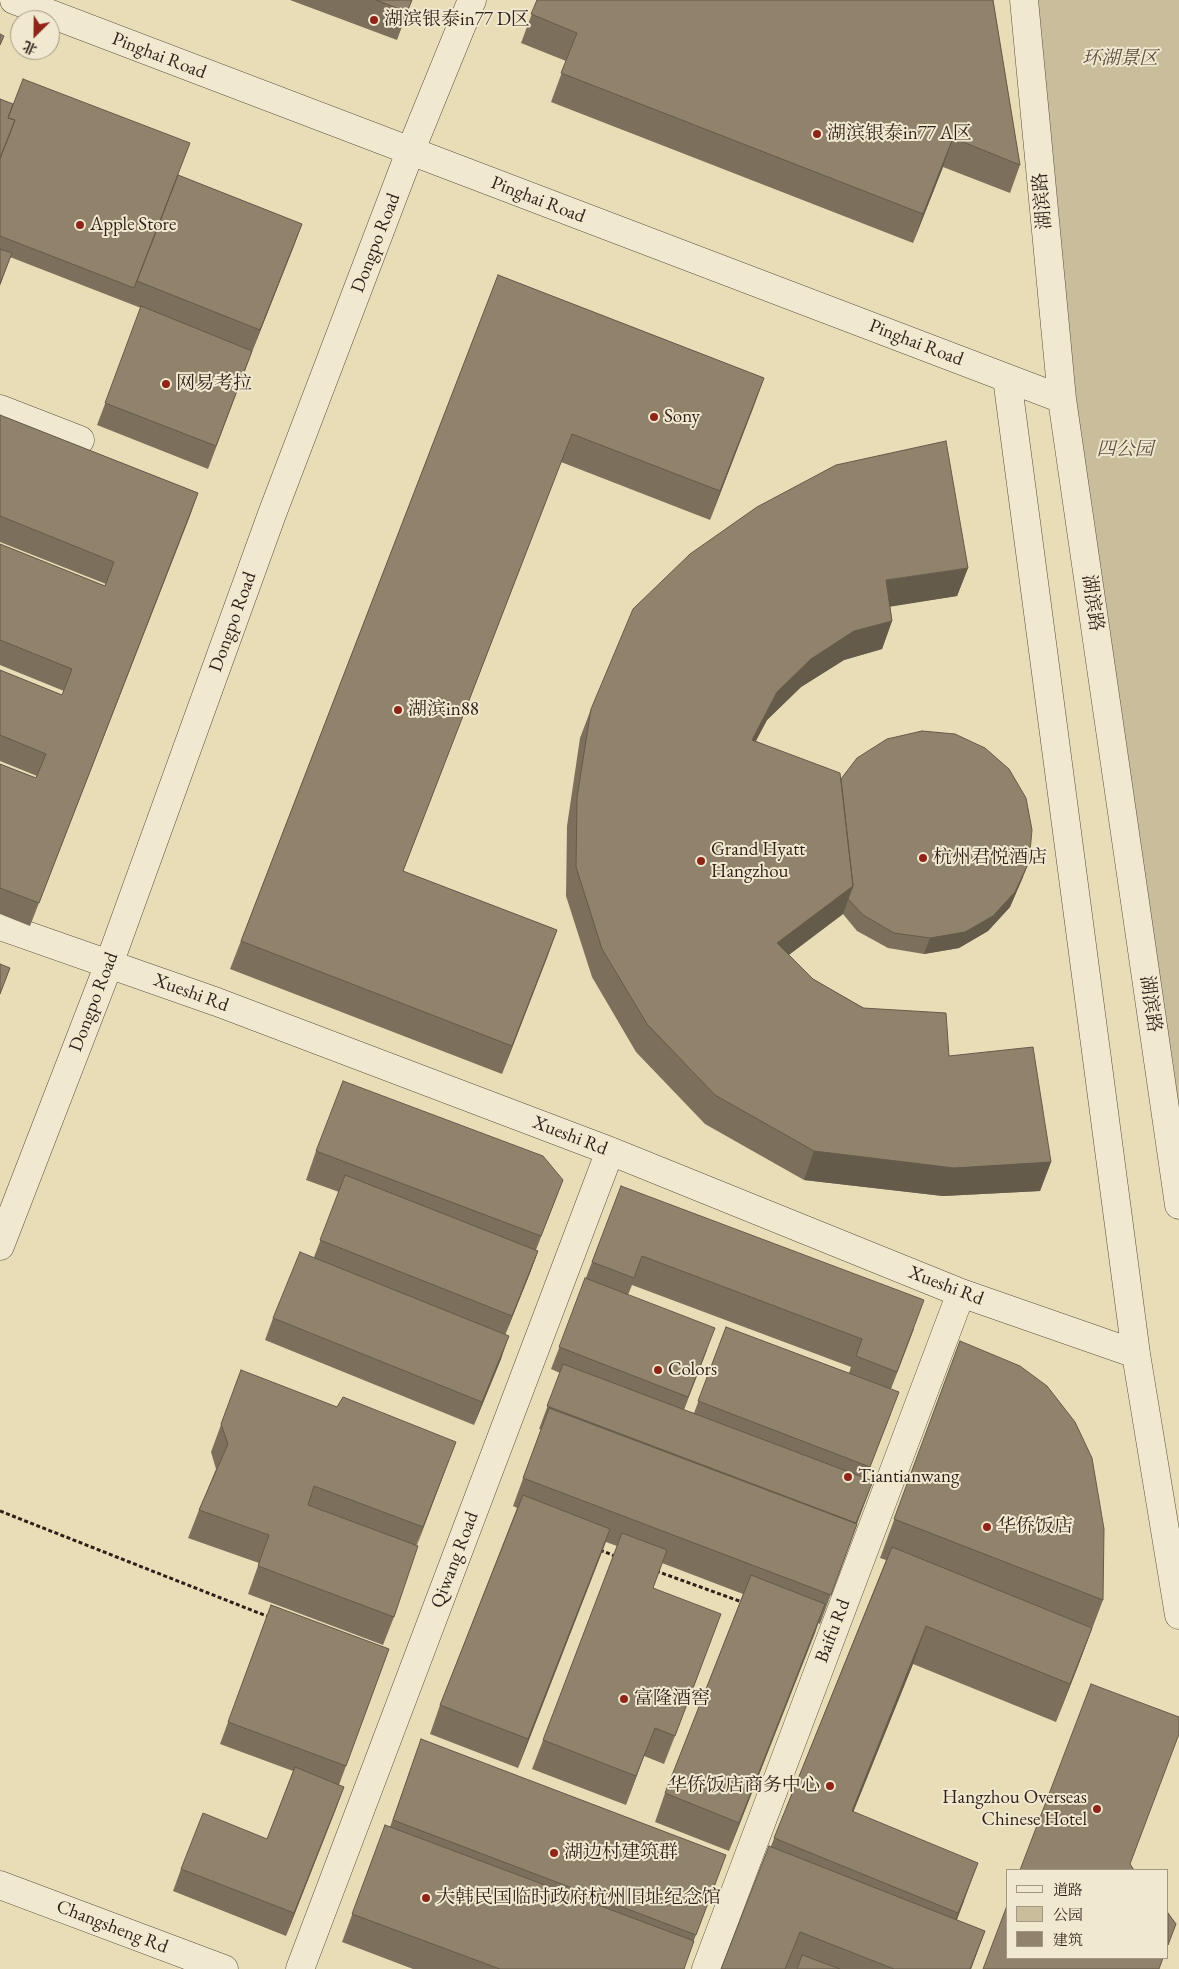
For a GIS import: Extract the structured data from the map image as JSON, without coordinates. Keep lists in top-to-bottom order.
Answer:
{
  "streets": {
    "street": [
      "Pinghai Road",
      "湖滨路",
      "Dongpo Road",
      "Xueshi Rd",
      "Qiwang Road",
      "Baifu Rd",
      "Changsheng Rd"
    ]
  },
  "crossings": [
    ["Pinghai Road", "湖滨路"],
    ["Pinghai Road", "Dongpo Road"],
    ["Dongpo Road", "Xueshi Rd"],
    ["Xueshi Rd", "Qiwang Road"],
    ["Xueshi Rd", "Baifu Rd"]
  ],
  "parks": ["环湖景区", "四公园"],
  "places": [
    "湖滨银泰in77 D区",
    "湖滨银泰in77 A区",
    "Apple Store",
    "网易考拉",
    "Sony",
    "湖滨in88",
    "杭州君悦酒店",
    "Grand Hyatt Hangzhou",
    "Colors",
    "Tiantianwang",
    "华侨饭店",
    "富隆酒窖",
    "华侨饭店商务中心",
    "Hangzhou Overseas Chinese Hotel",
    "湖边村建筑群",
    "大韩民国临时政府杭州旧址纪念馆"
  ],
  "legend": ["道路", "公园", "建筑"],
  "north": "bottom left"
}
